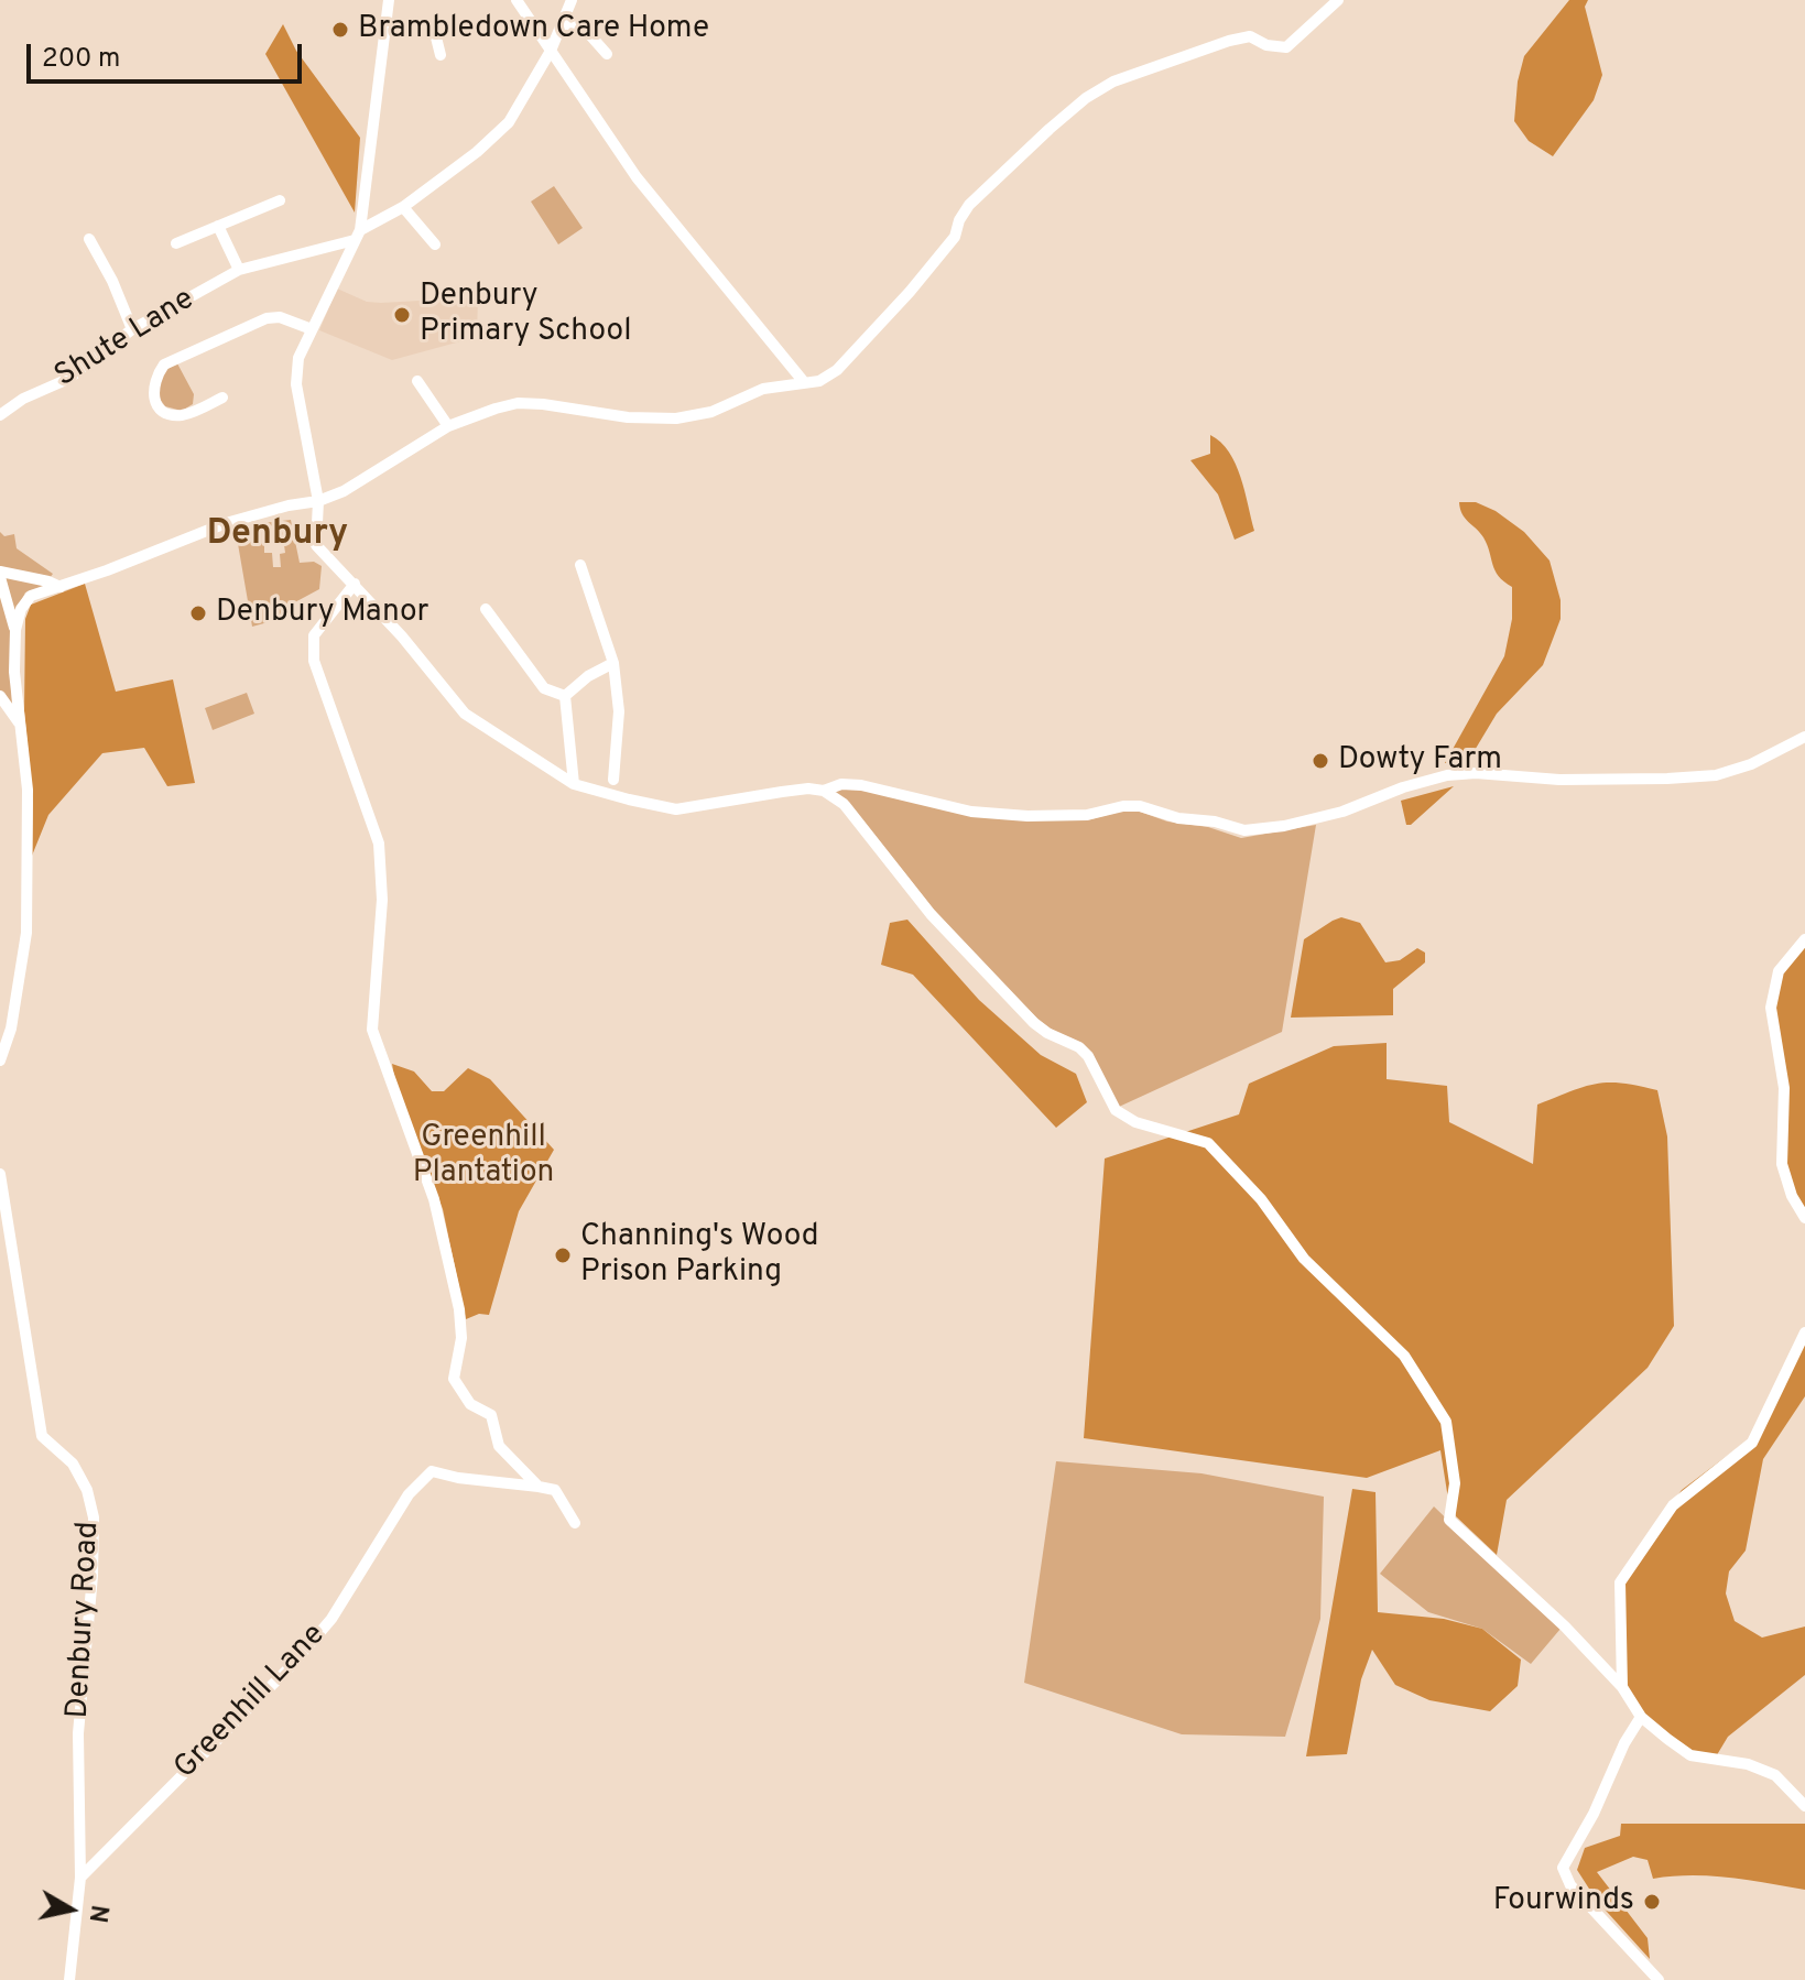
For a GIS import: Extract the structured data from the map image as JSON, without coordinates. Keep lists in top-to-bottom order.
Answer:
{
  "streets": {
    "street": ["Shute Lane", "Denbury Road", "Greenhill Lane"]
  },
  "crossings": [
    ["Denbury Road", "Greenhill Lane"]
  ],
  "districts": ["Denbury"],
  "parks": ["Greenhill Plantation"],
  "places": [
    "Brambledown Care Home",
    "Denbury Primary School",
    "Denbury Manor",
    "Dowty Farm",
    "Channing's Wood Prison Parking",
    "Fourwinds"
  ],
  "scale_bar": "200 m",
  "north": "right"
}
